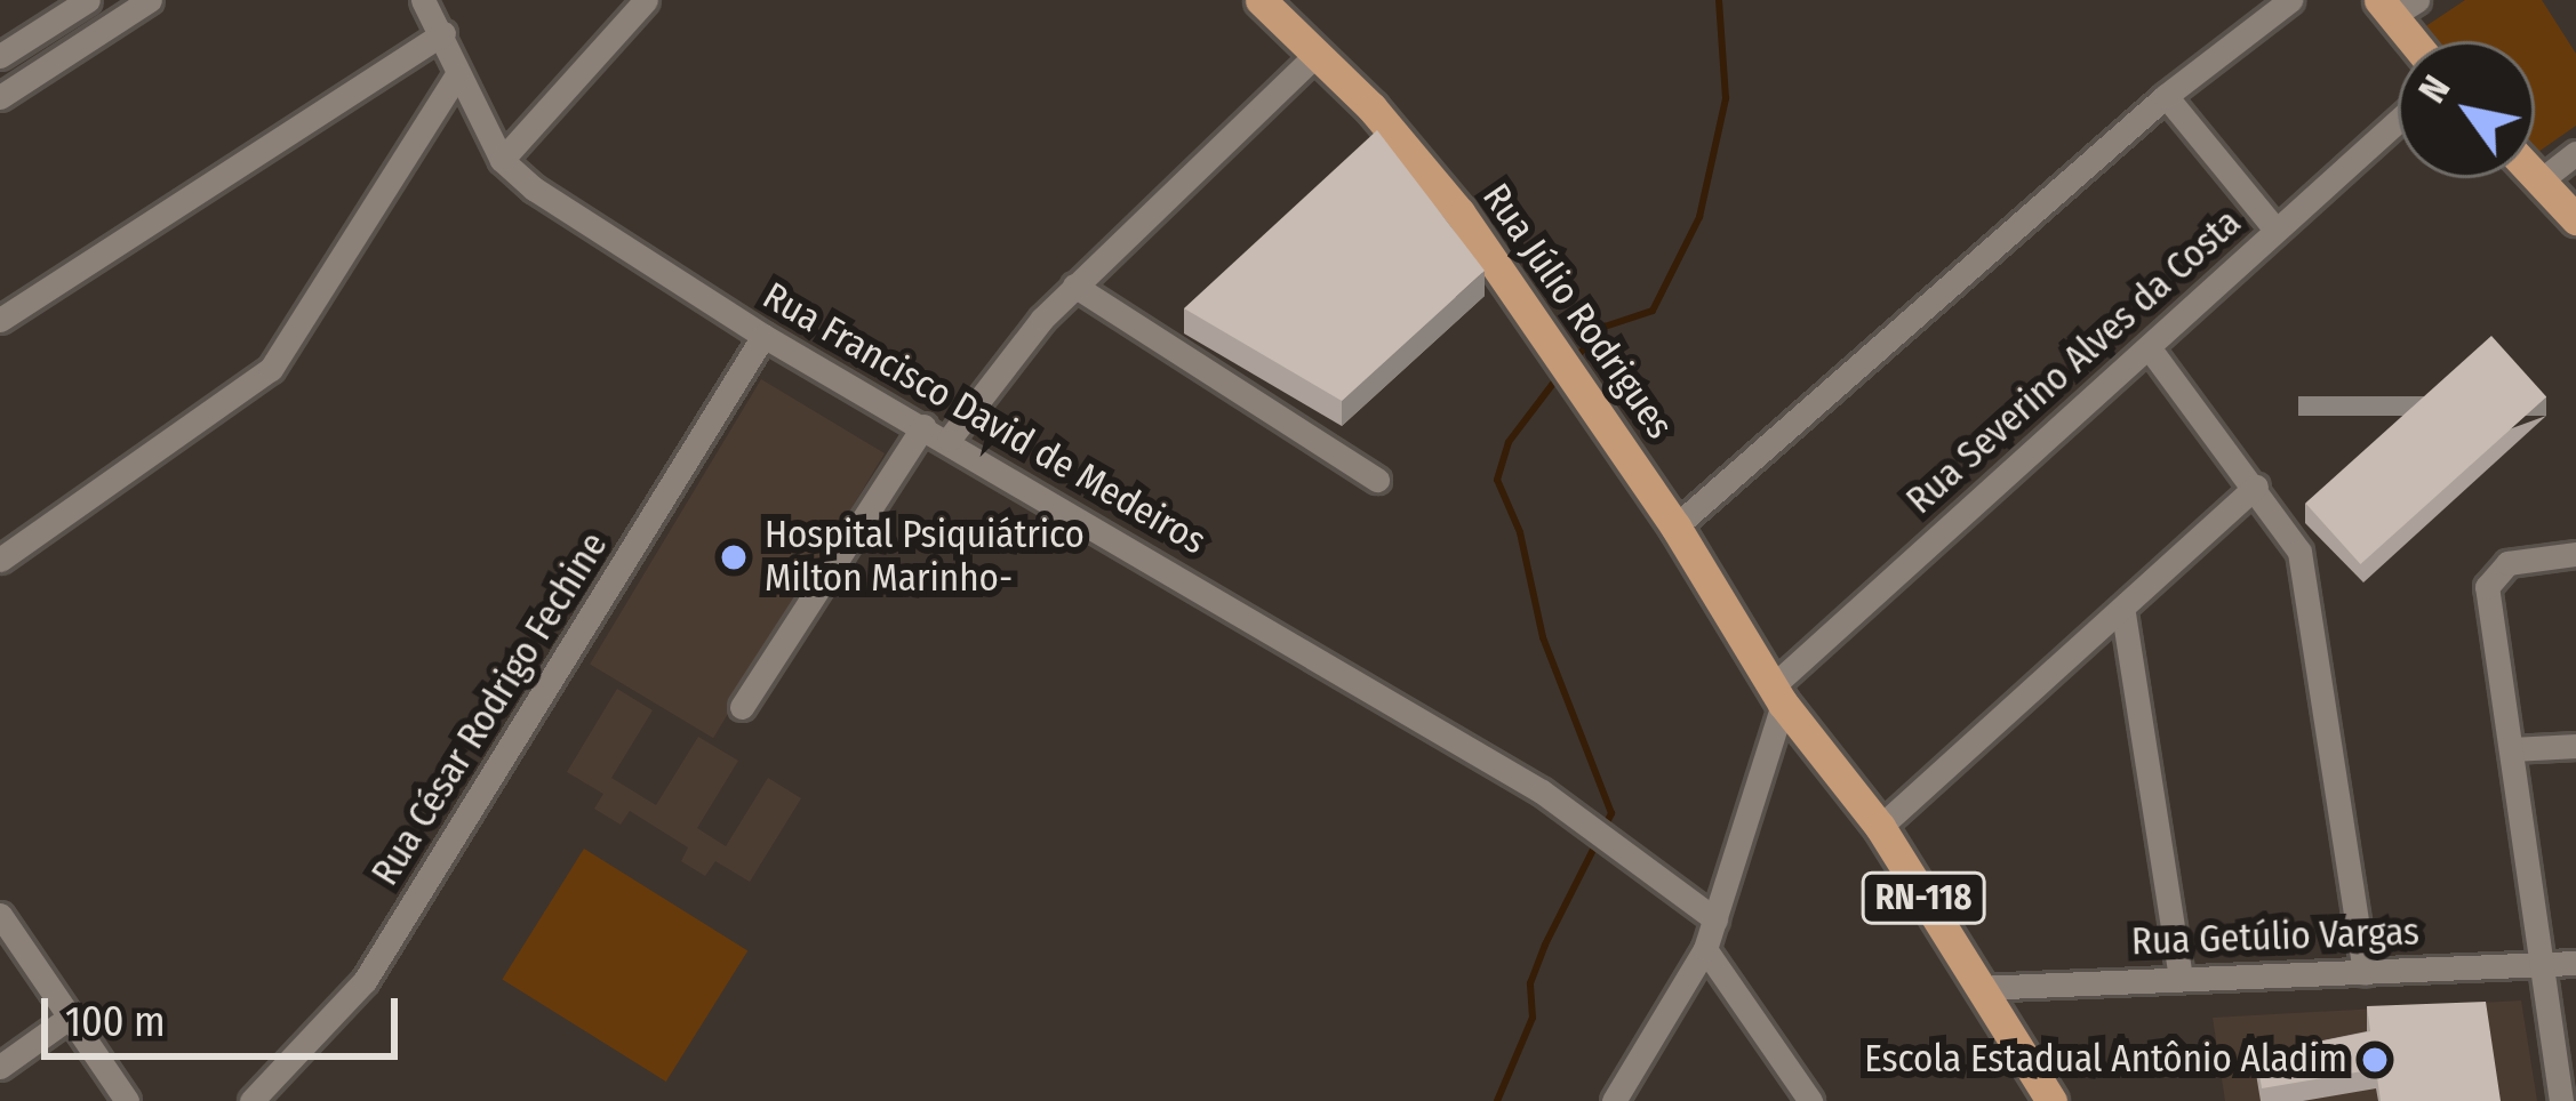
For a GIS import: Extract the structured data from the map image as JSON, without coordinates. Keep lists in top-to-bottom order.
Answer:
{
  "streets": {
    "main road": ["Rua Júlio Rodrigues", "RN-118"],
    "street": [
      "Rua Severino Alves da Costa",
      "Rua Francisco David de Medeiros",
      "Rua César Rodrigo Fechine",
      "Rua Getúlio Vargas"
    ]
  },
  "crossings": [
    ["Rua Júlio Rodrigues", "Rua Severino Alves da Costa"],
    ["Rua Júlio Rodrigues", "RN-118"],
    ["Rua Severino Alves da Costa", "RN-118"],
    ["Rua Francisco David de Medeiros", "Rua César Rodrigo Fechine"],
    ["RN-118", "Rua Getúlio Vargas"]
  ],
  "places": ["Hospital Psiquiátrico Milton Marinho-", "Escola Estadual Antônio Aladim"],
  "scale_bar": "100 m",
  "north": "top left"
}
